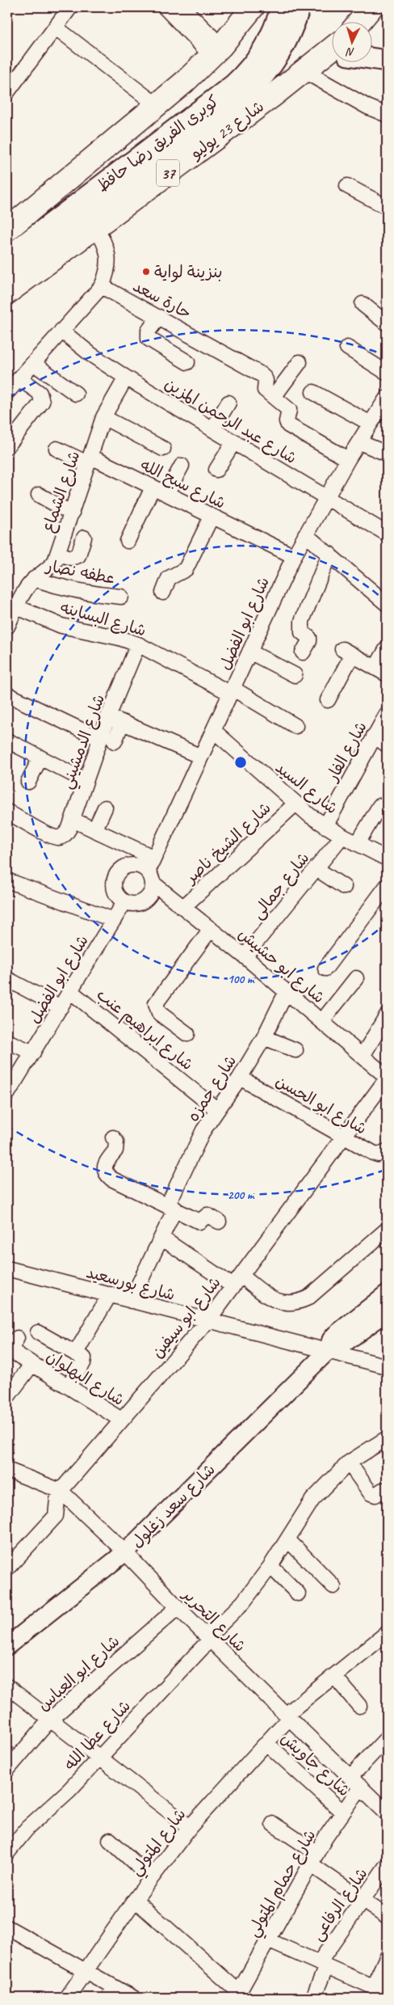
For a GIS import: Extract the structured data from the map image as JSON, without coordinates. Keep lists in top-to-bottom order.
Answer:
{
  "streets": {
    "main road": ["شارع 23 يوليو", "كوبرى الفريق رضا حافظ", "37"],
    "street": [
      "حارة سعد",
      "شارع عبد الرحمن المزين",
      "شارع سبح الله",
      "شارع الشماع",
      "عطفه نصار",
      "شارع البساينه",
      "شارع ابو الفضل",
      "شارع الدمشيني",
      "شارع الفار",
      "شارع السيد",
      "شارع الشيخ ناصر",
      "شارع جمالى",
      "شارع ابو حشيش",
      "شارع ابراهيم عنب",
      "شارع حمزه",
      "شارع ابو الحسن",
      "شارع بورسعيد",
      "شارع ابو سيفين",
      "شارع البهلوان",
      "شارع سعد زغلول",
      "شارع التحرير",
      "شارع ابو العباس",
      "شارع عطا الله",
      "شارع جاويش",
      "شارع المتولي",
      "شارع حمام المتولي",
      "شارع الرفاعى"
    ]
  },
  "crossings": [
    ["شارع عبد الرحمن المزين", "شارع الشماع"],
    ["شارع عبد الرحمن المزين", "شارع ابو الفضل"],
    ["شارع سبح الله", "شارع الشماع"],
    ["شارع سبح الله", "شارع ابو الفضل"],
    ["شارع الشماع", "عطفه نصار"],
    ["شارع الشماع", "شارع البساينه"],
    ["شارع البساينه", "شارع ابو الفضل"],
    ["شارع البساينه", "شارع الدمشيني"],
    ["شارع ابو الفضل", "شارع السيد"],
    ["شارع ابو الفضل", "شارع ابو حشيش"],
    ["شارع ابو الفضل", "شارع ابراهيم عنب"],
    ["شارع الفار", "شارع السيد"],
    ["شارع السيد", "شارع الشيخ ناصر"],
    ["شارع السيد", "شارع جمالى"],
    ["شارع الشيخ ناصر", "شارع ابو حشيش"],
    ["شارع جمالى", "شارع ابو حشيش"],
    ["شارع ابو حشيش", "شارع حمزه"],
    ["شارع ابو حشيش", "شارع ابو سيفين"],
    ["شارع ابراهيم عنب", "شارع حمزه"],
    ["شارع حمزه", "شارع ابو الحسن"],
    ["شارع حمزه", "شارع بورسعيد"],
    ["شارع ابو الحسن", "شارع ابو سيفين"],
    ["شارع بورسعيد", "شارع ابو سيفين"],
    ["شارع بورسعيد", "شارع سعد زغلول"],
    ["شارع ابو سيفين", "شارع البهلوان"],
    ["شارع ابو سيفين", "شارع التحرير"],
    ["شارع سعد زغلول", "شارع التحرير"],
    ["شارع التحرير", "شارع ابو العباس"],
    ["شارع التحرير", "شارع عطا الله"],
    ["شارع التحرير", "شارع المتولي"],
    ["شارع التحرير", "شارع حمام المتولي"],
    ["شارع جاويش", "شارع المتولي"],
    ["شارع جاويش", "شارع حمام المتولي"]
  ],
  "places": ["بنزينة لواية"],
  "north": "bottom",
  "rings": ["100 m", "200 m"]
}
